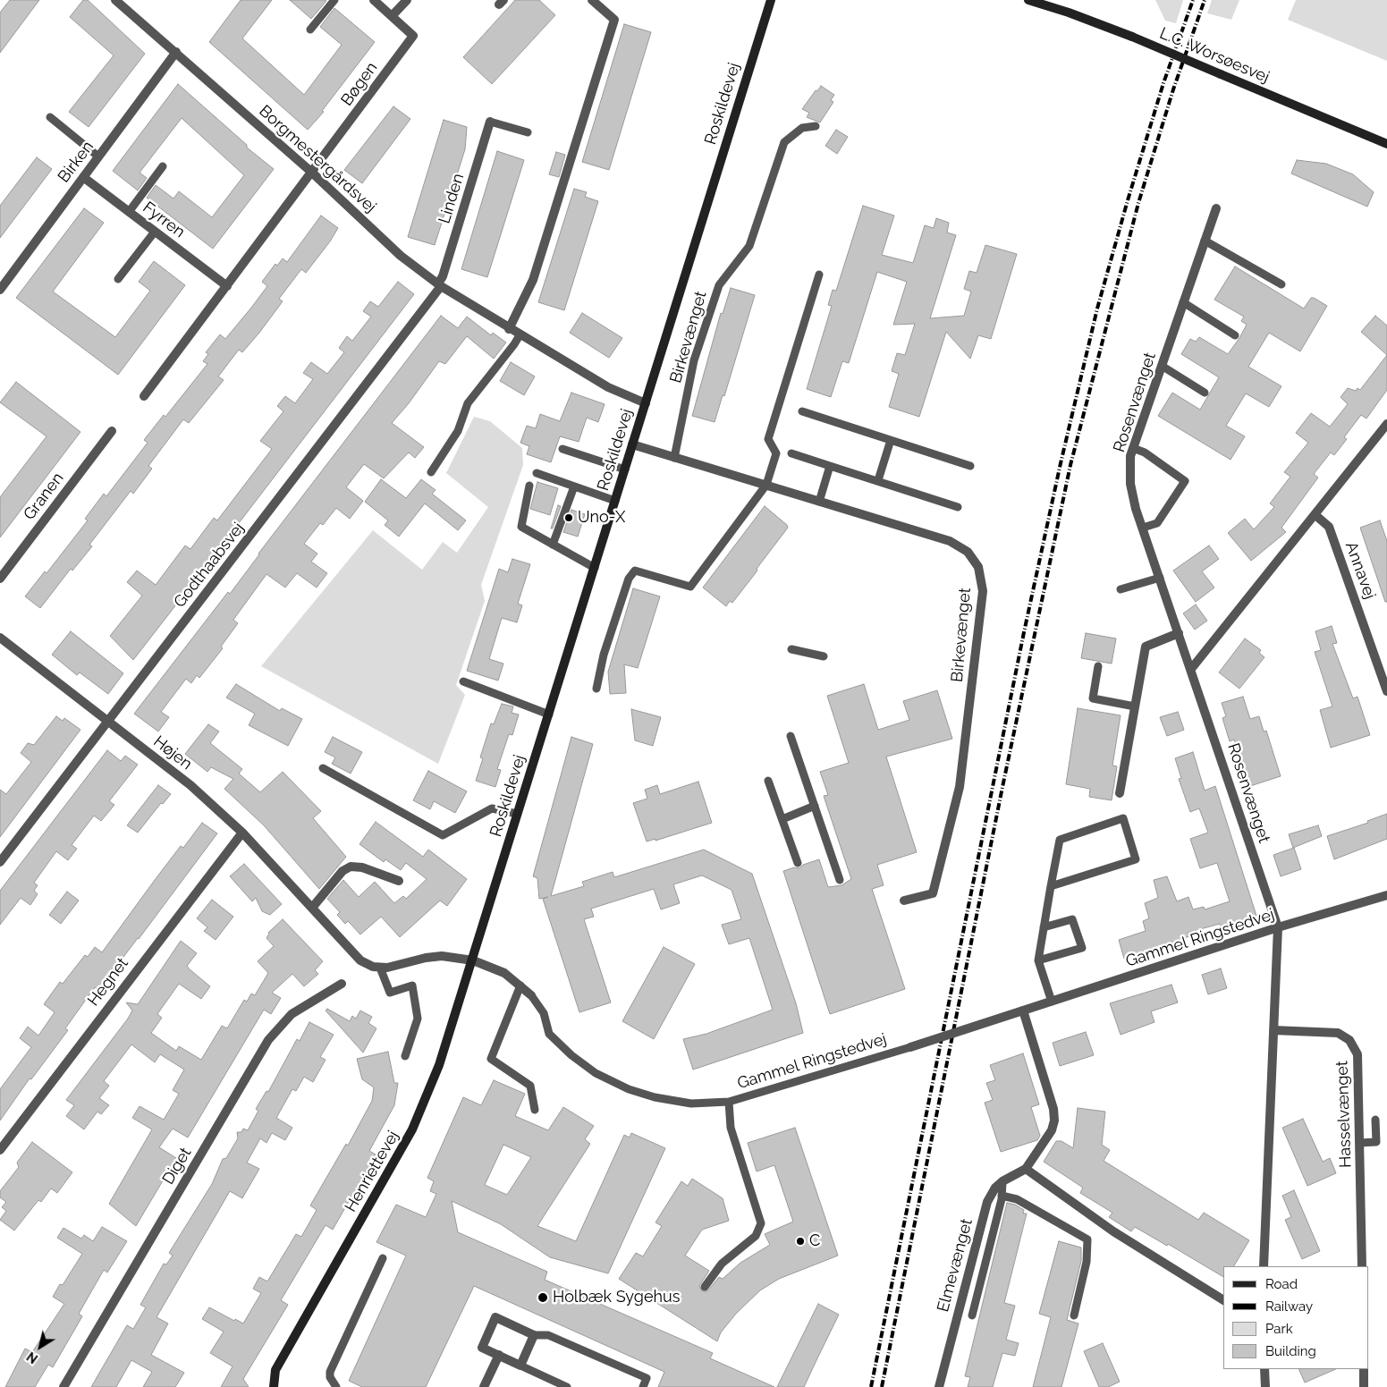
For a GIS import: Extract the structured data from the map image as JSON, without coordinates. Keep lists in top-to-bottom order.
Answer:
{
  "streets": {
    "street": [
      "L.C. Worsøesvej",
      "Bøgen",
      "Roskildevej",
      "Borgmestergårdsvej",
      "Birken",
      "Linden",
      "Fyrren",
      "Birkevænget",
      "Rosenvænget",
      "Granen",
      "Godthaabsvej",
      "Annavej",
      "Højen",
      "Gammel Ringstedvej",
      "Hegnet",
      "Hasselvænget",
      "Diget",
      "Henriettevej",
      "Elmevænget"
    ]
  },
  "crossings": [
    ["Bøgen", "Borgmestergårdsvej"],
    ["Roskildevej", "Borgmestergårdsvej"],
    ["Roskildevej", "Birkevænget"],
    ["Roskildevej", "Henriettevej"],
    ["Borgmestergårdsvej", "Birken"],
    ["Borgmestergårdsvej", "Linden"],
    ["Borgmestergårdsvej", "Godthaabsvej"],
    ["Birken", "Fyrren"],
    ["Linden", "Godthaabsvej"],
    ["Rosenvænget", "Gammel Ringstedvej"],
    ["Godthaabsvej", "Højen"],
    ["Højen", "Hegnet"]
  ],
  "places": ["Uno-X", "C", "Holbæk Sygehus"],
  "legend": [
    "Road",
    "Railway",
    "Park",
    "Building"
  ],
  "north": "bottom left"
}
